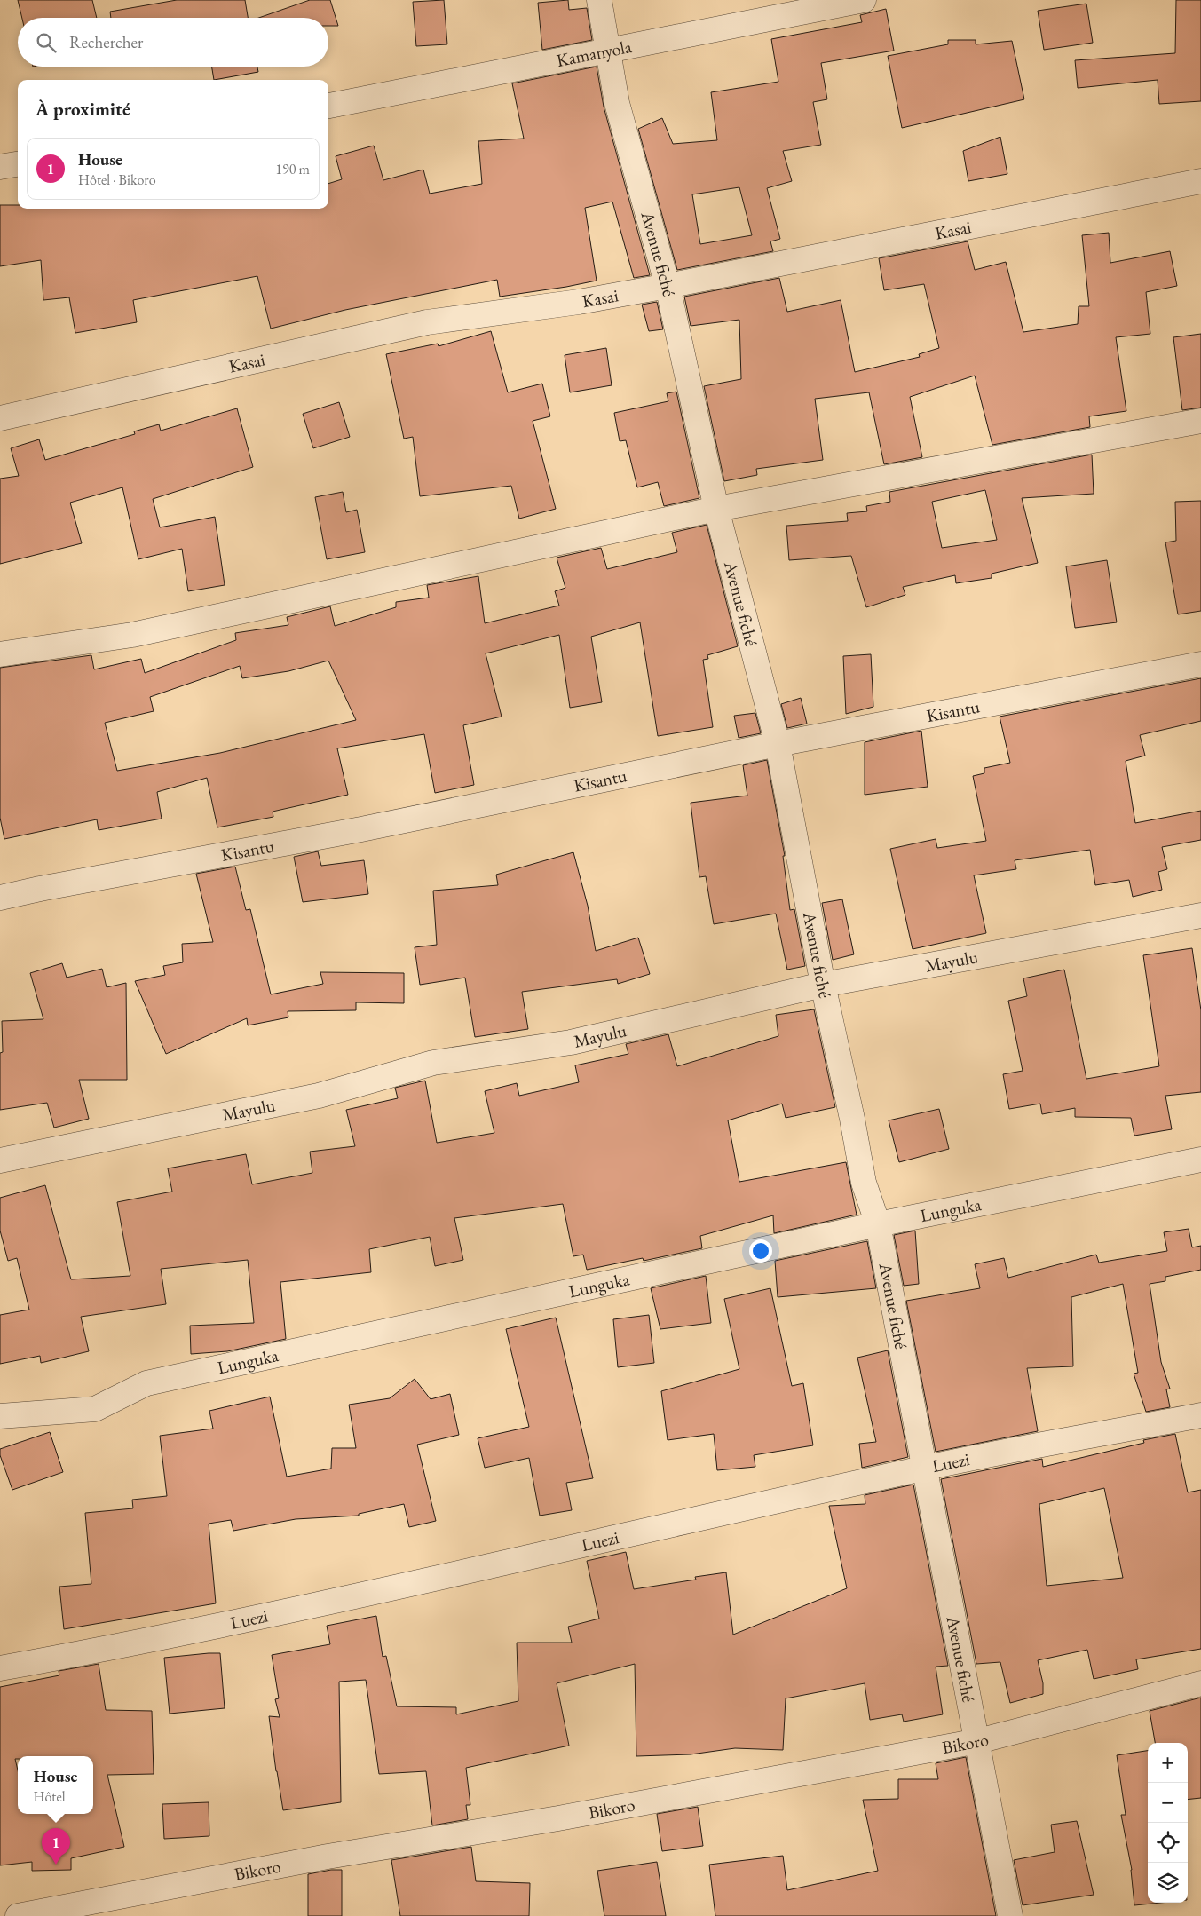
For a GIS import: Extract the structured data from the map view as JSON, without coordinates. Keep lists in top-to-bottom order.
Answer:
{
  "streets": {
    "street": [
      "Kamanyola",
      "Kasai",
      "Avenue fiché",
      "Kisantu",
      "Mayulu",
      "Lunguka",
      "Luezi",
      "Bikoro"
    ]
  },
  "crossings": [
    ["Kamanyola", "Avenue fiché"],
    ["Kasai", "Avenue fiché"],
    ["Avenue fiché", "Kisantu"],
    ["Avenue fiché", "Mayulu"],
    ["Avenue fiché", "Lunguka"],
    ["Avenue fiché", "Luezi"],
    ["Avenue fiché", "Bikoro"]
  ],
  "page": {
    "search": "Rechercher",
    "heading": "À proximité",
    "list": [
      {
        "mark": "1",
        "name": "House",
        "note": "Hôtel · Bikoro",
        "value": "190 m"
      }
    ],
    "map_buttons": ["+", "−"],
    "popup": ["House", "Hôtel"],
    "pins": "1"
  }
}
